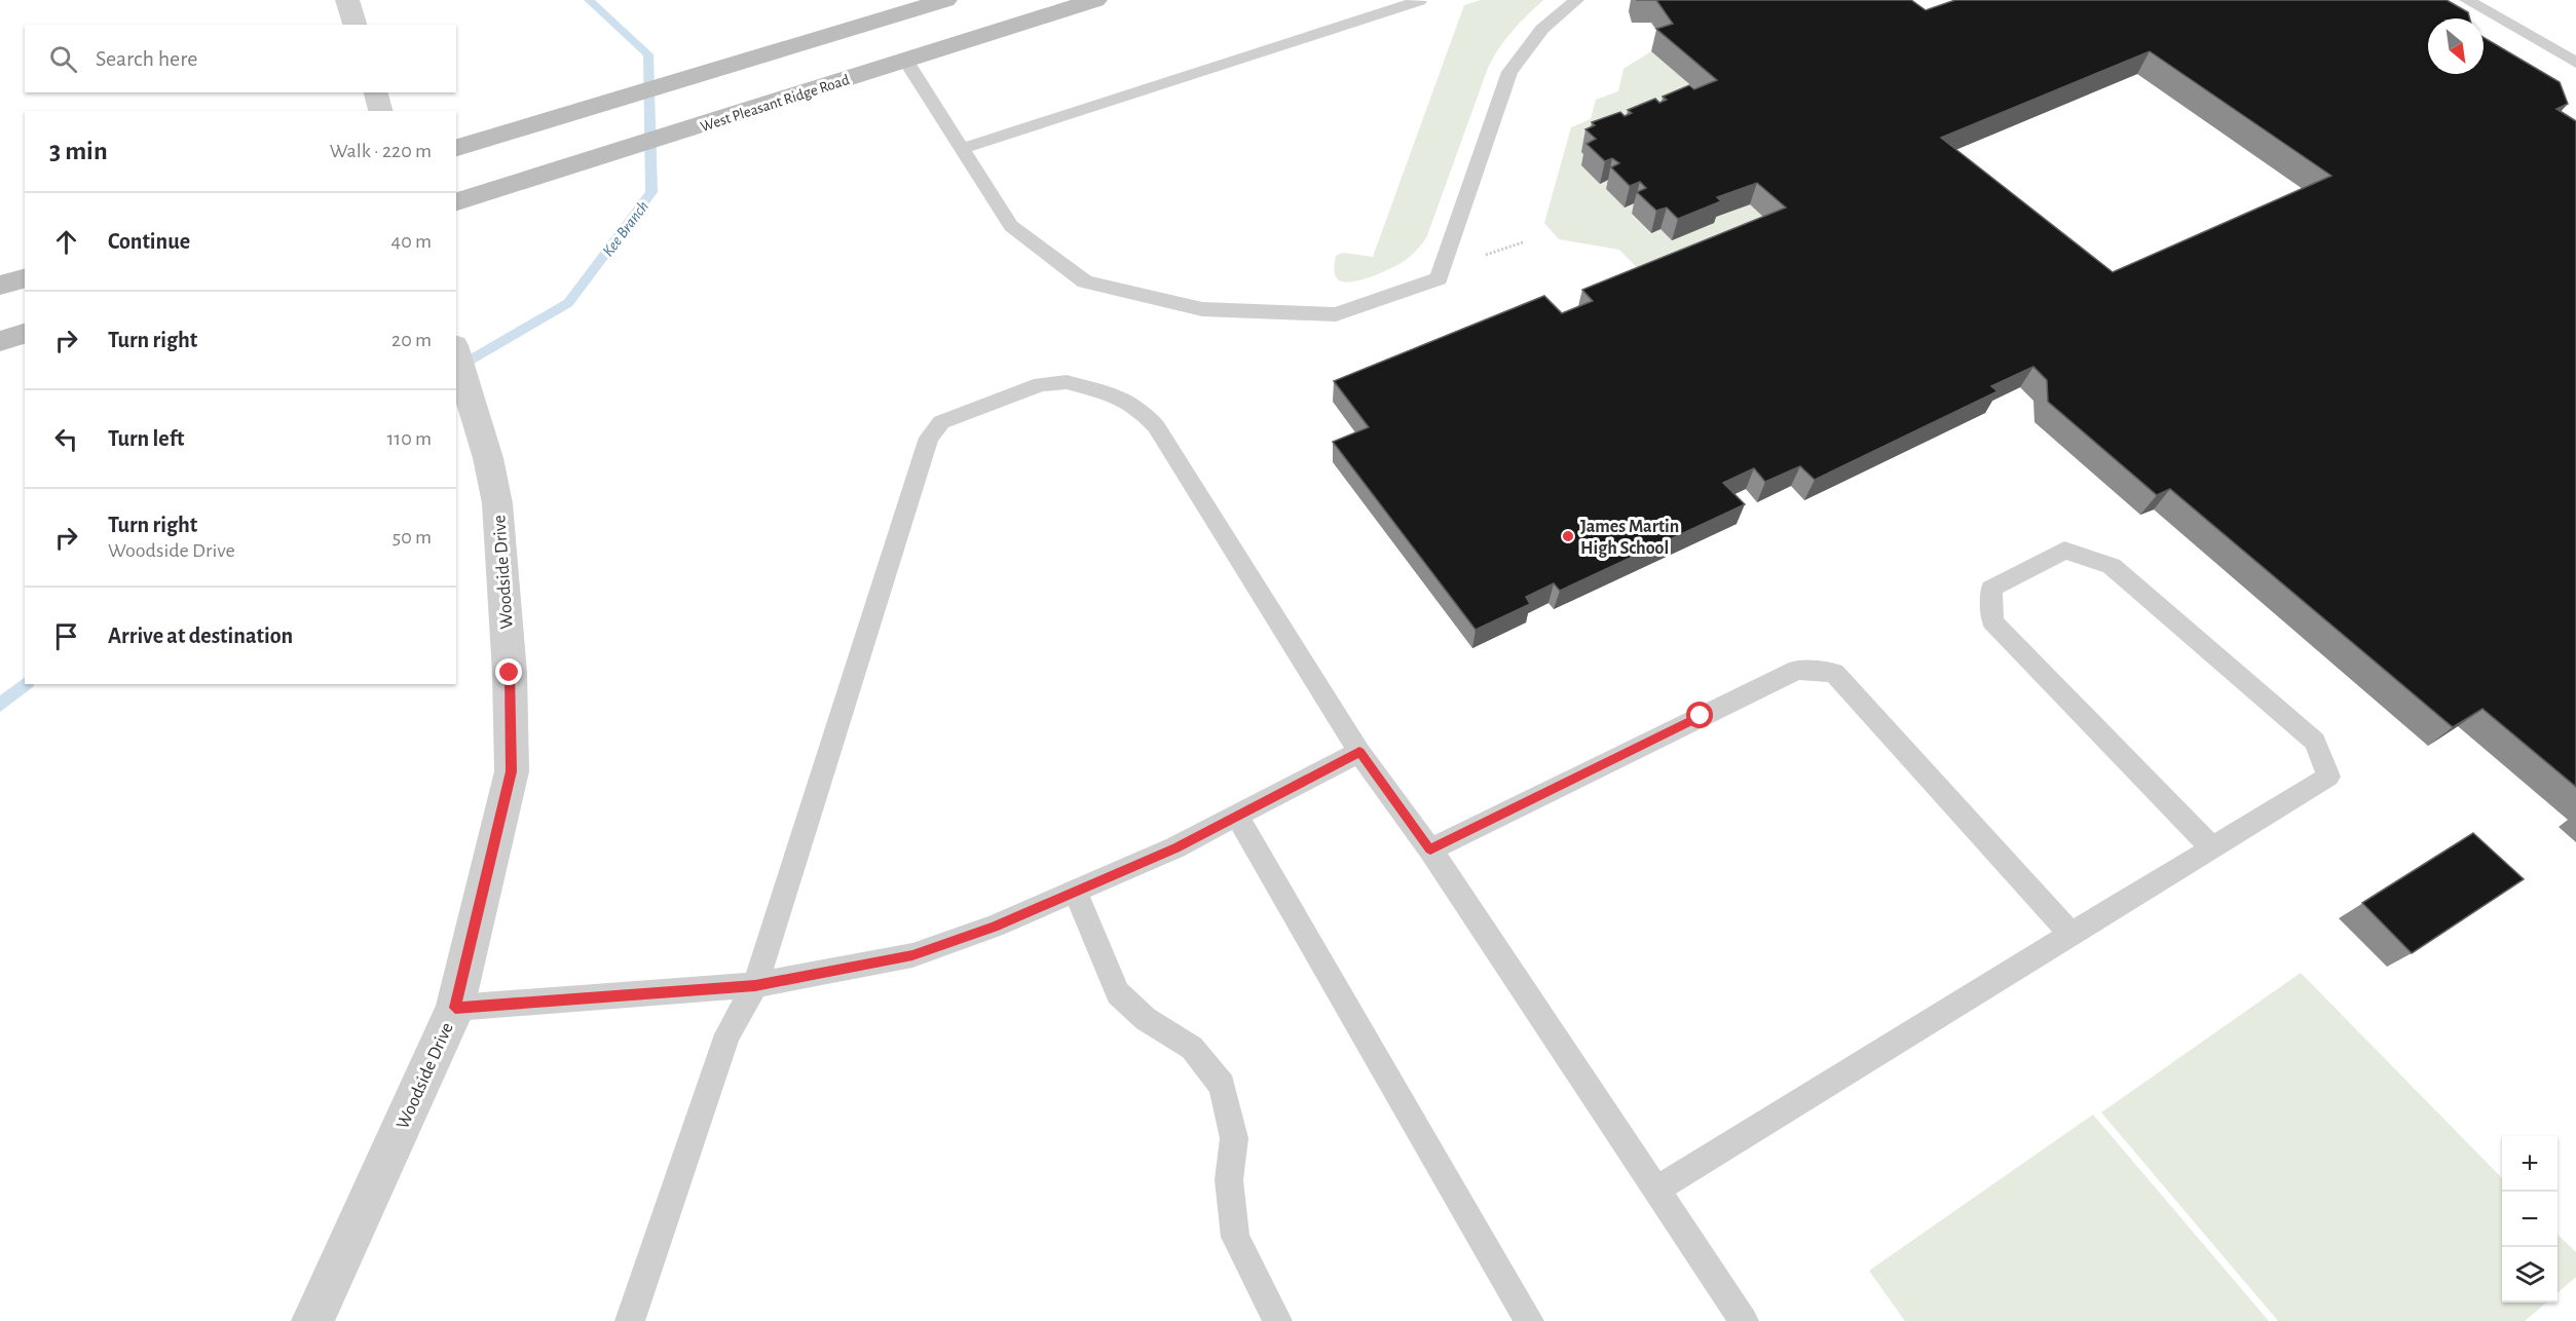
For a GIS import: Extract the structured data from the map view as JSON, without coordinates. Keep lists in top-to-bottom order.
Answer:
{
  "streets": {
    "main road": ["West Pleasant Ridge Road"],
    "street": ["Woodside Drive"]
  },
  "water": ["Kee Branch"],
  "places": ["James Martin High School"],
  "north": "bottom right",
  "page": {
    "search": "Search here",
    "heading": ["3 min", "Walk · 220 m"],
    "list": [
      ["Continue", "40 m"],
      ["Turn right", "20 m"],
      ["Turn left", "110 m"],
      ["Turn right", "Woodside Drive", "50 m"],
      "Arrive at destination"
    ],
    "map_buttons": ["+", "−"]
  }
}
